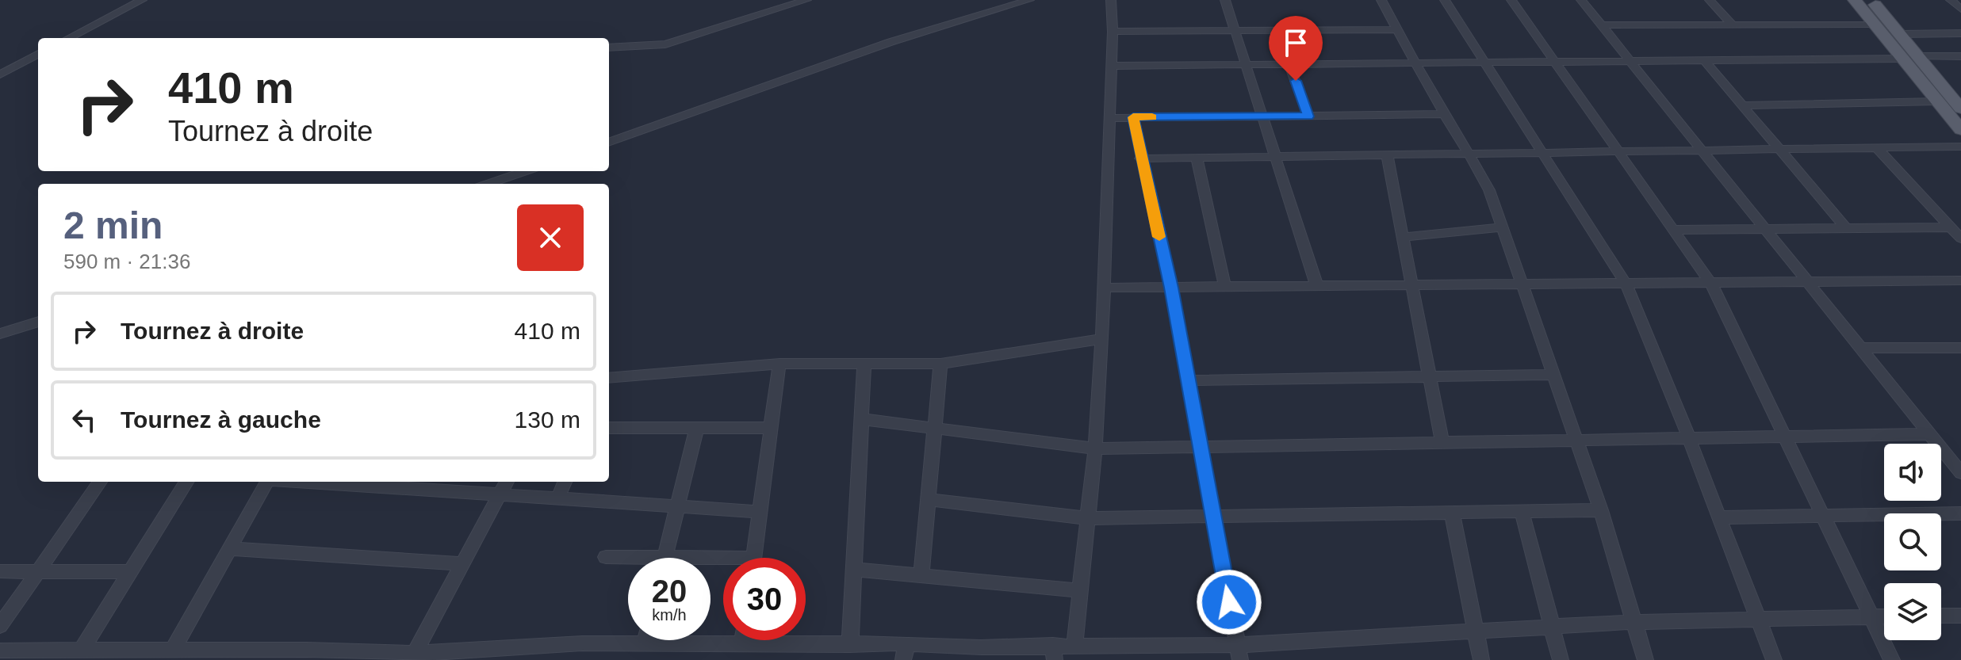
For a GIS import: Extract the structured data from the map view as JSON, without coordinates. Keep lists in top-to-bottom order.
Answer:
{
  "page": {
    "turn": ["410 m", "Tournez à droite"],
    "heading": ["2 min", "590 m · 21:36"],
    "list": [
      {
        "name": "Tournez à droite",
        "value": "410 m"
      },
      {
        "name": "Tournez à gauche",
        "value": "130 m"
      }
    ],
    "speed": "20 km/h",
    "limit": "30"
  }
}
